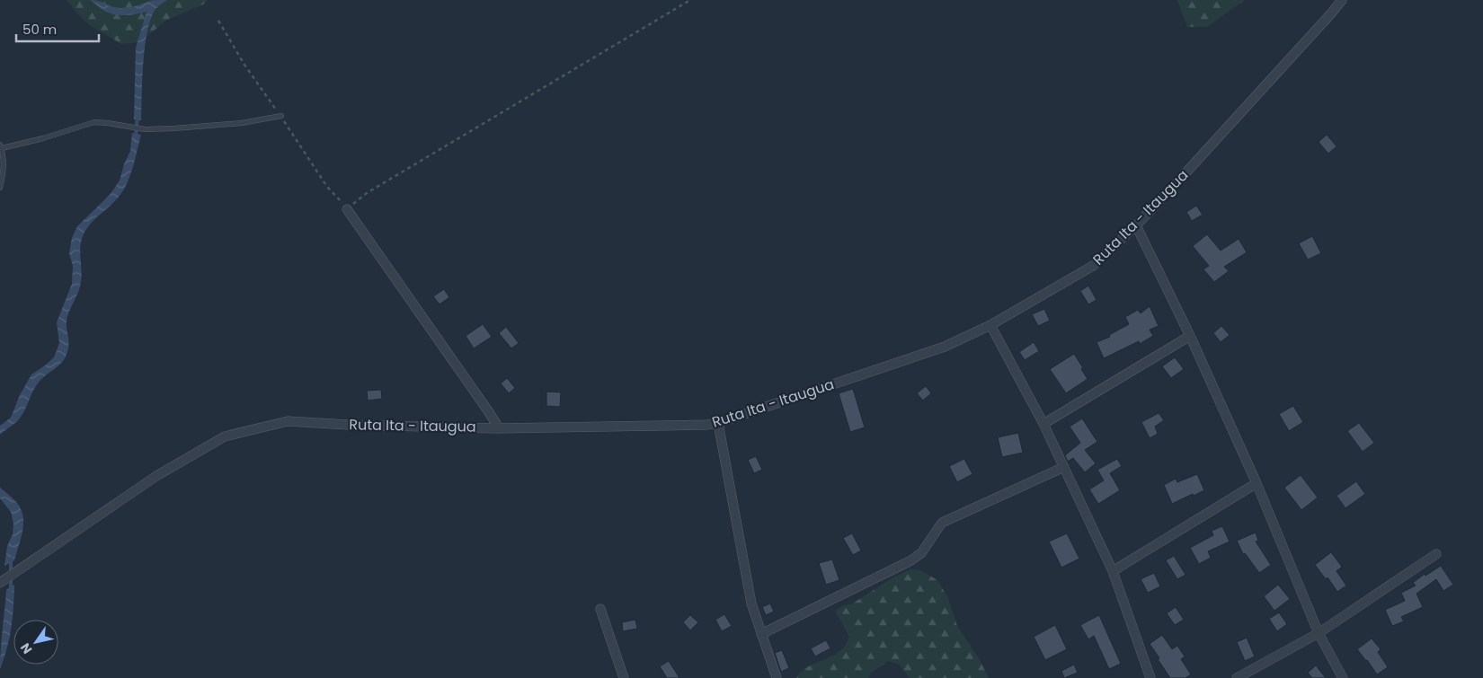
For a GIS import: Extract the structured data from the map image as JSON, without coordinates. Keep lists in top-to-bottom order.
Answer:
{
  "streets": {
    "street": ["Ruta Ita - Itaugua"]
  },
  "scale_bar": "50 m",
  "north": "bottom left"
}
